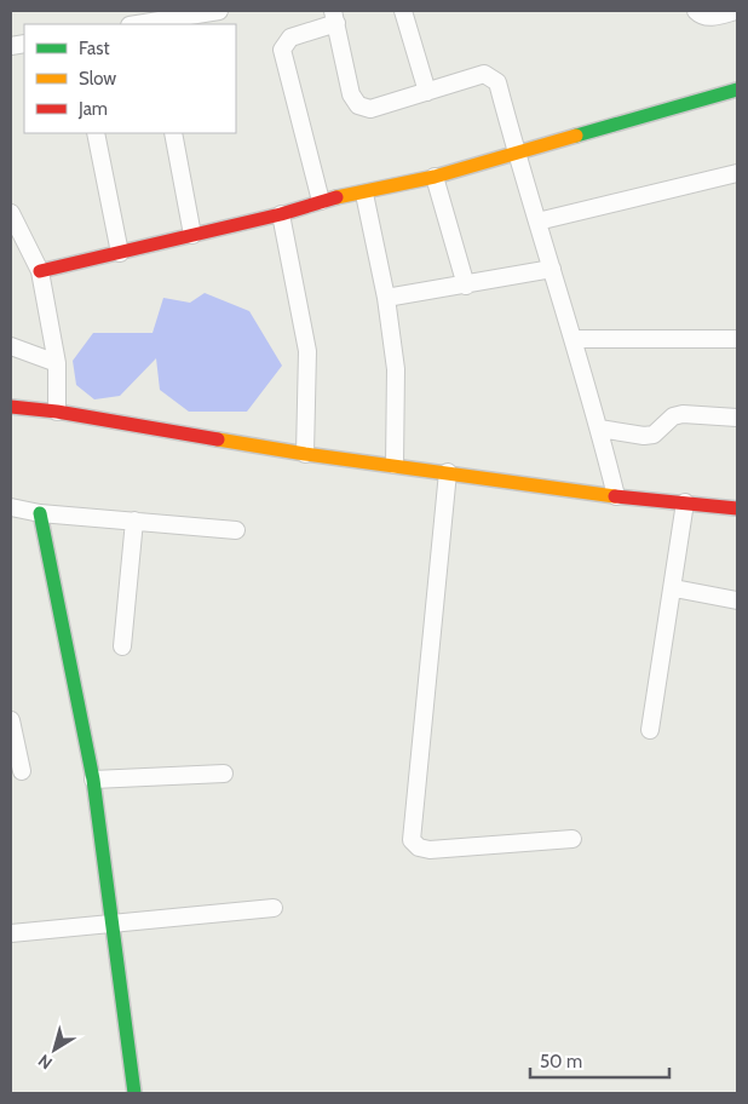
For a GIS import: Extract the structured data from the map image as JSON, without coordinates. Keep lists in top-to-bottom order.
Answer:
{
  "legend": ["Fast", "Slow", "Jam"],
  "scale_bar": "50 m",
  "north": "bottom left"
}
